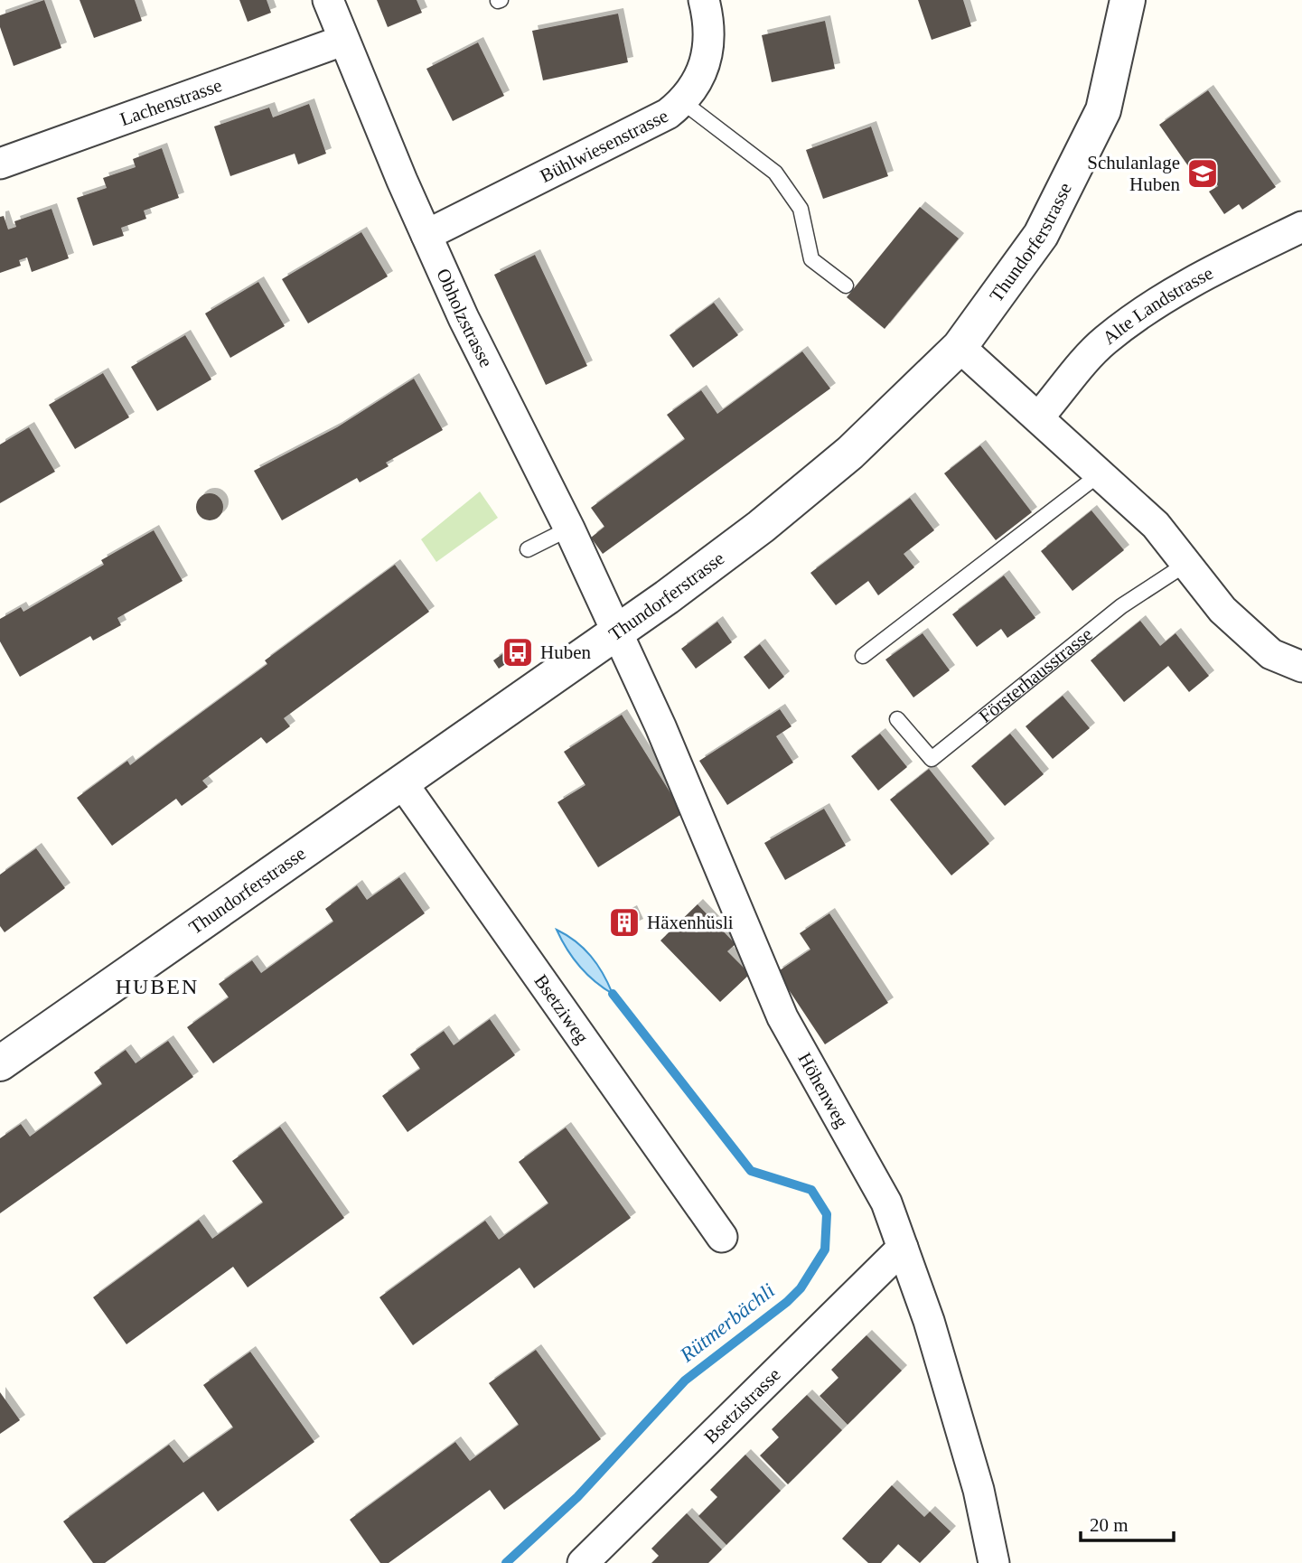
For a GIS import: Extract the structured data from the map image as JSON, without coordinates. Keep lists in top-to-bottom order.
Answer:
{
  "streets": {
    "street": [
      "Lachenstrasse",
      "Bühlwiesenstrasse",
      "Thundorferstrasse",
      "Alte Landstrasse",
      "Obholzstrasse",
      "Bsetziweg",
      "Höhenweg",
      "Bsetzistrasse"
    ],
    "lane": ["Försterhausstrasse"]
  },
  "crossings": [
    ["Lachenstrasse", "Obholzstrasse"],
    ["Bühlwiesenstrasse", "Obholzstrasse"],
    ["Thundorferstrasse", "Obholzstrasse"],
    ["Thundorferstrasse", "Bsetziweg"],
    ["Thundorferstrasse", "Höhenweg"],
    ["Obholzstrasse", "Höhenweg"],
    ["Höhenweg", "Bsetzistrasse"]
  ],
  "districts": ["HUBEN"],
  "water": ["Rütmerbächli"],
  "places": {
    "school or university": ["Schulanlage Huben"],
    "bus stop": ["Huben"],
    "building": ["Häxenhüsli"]
  },
  "scale_bar": "20 m"
}
